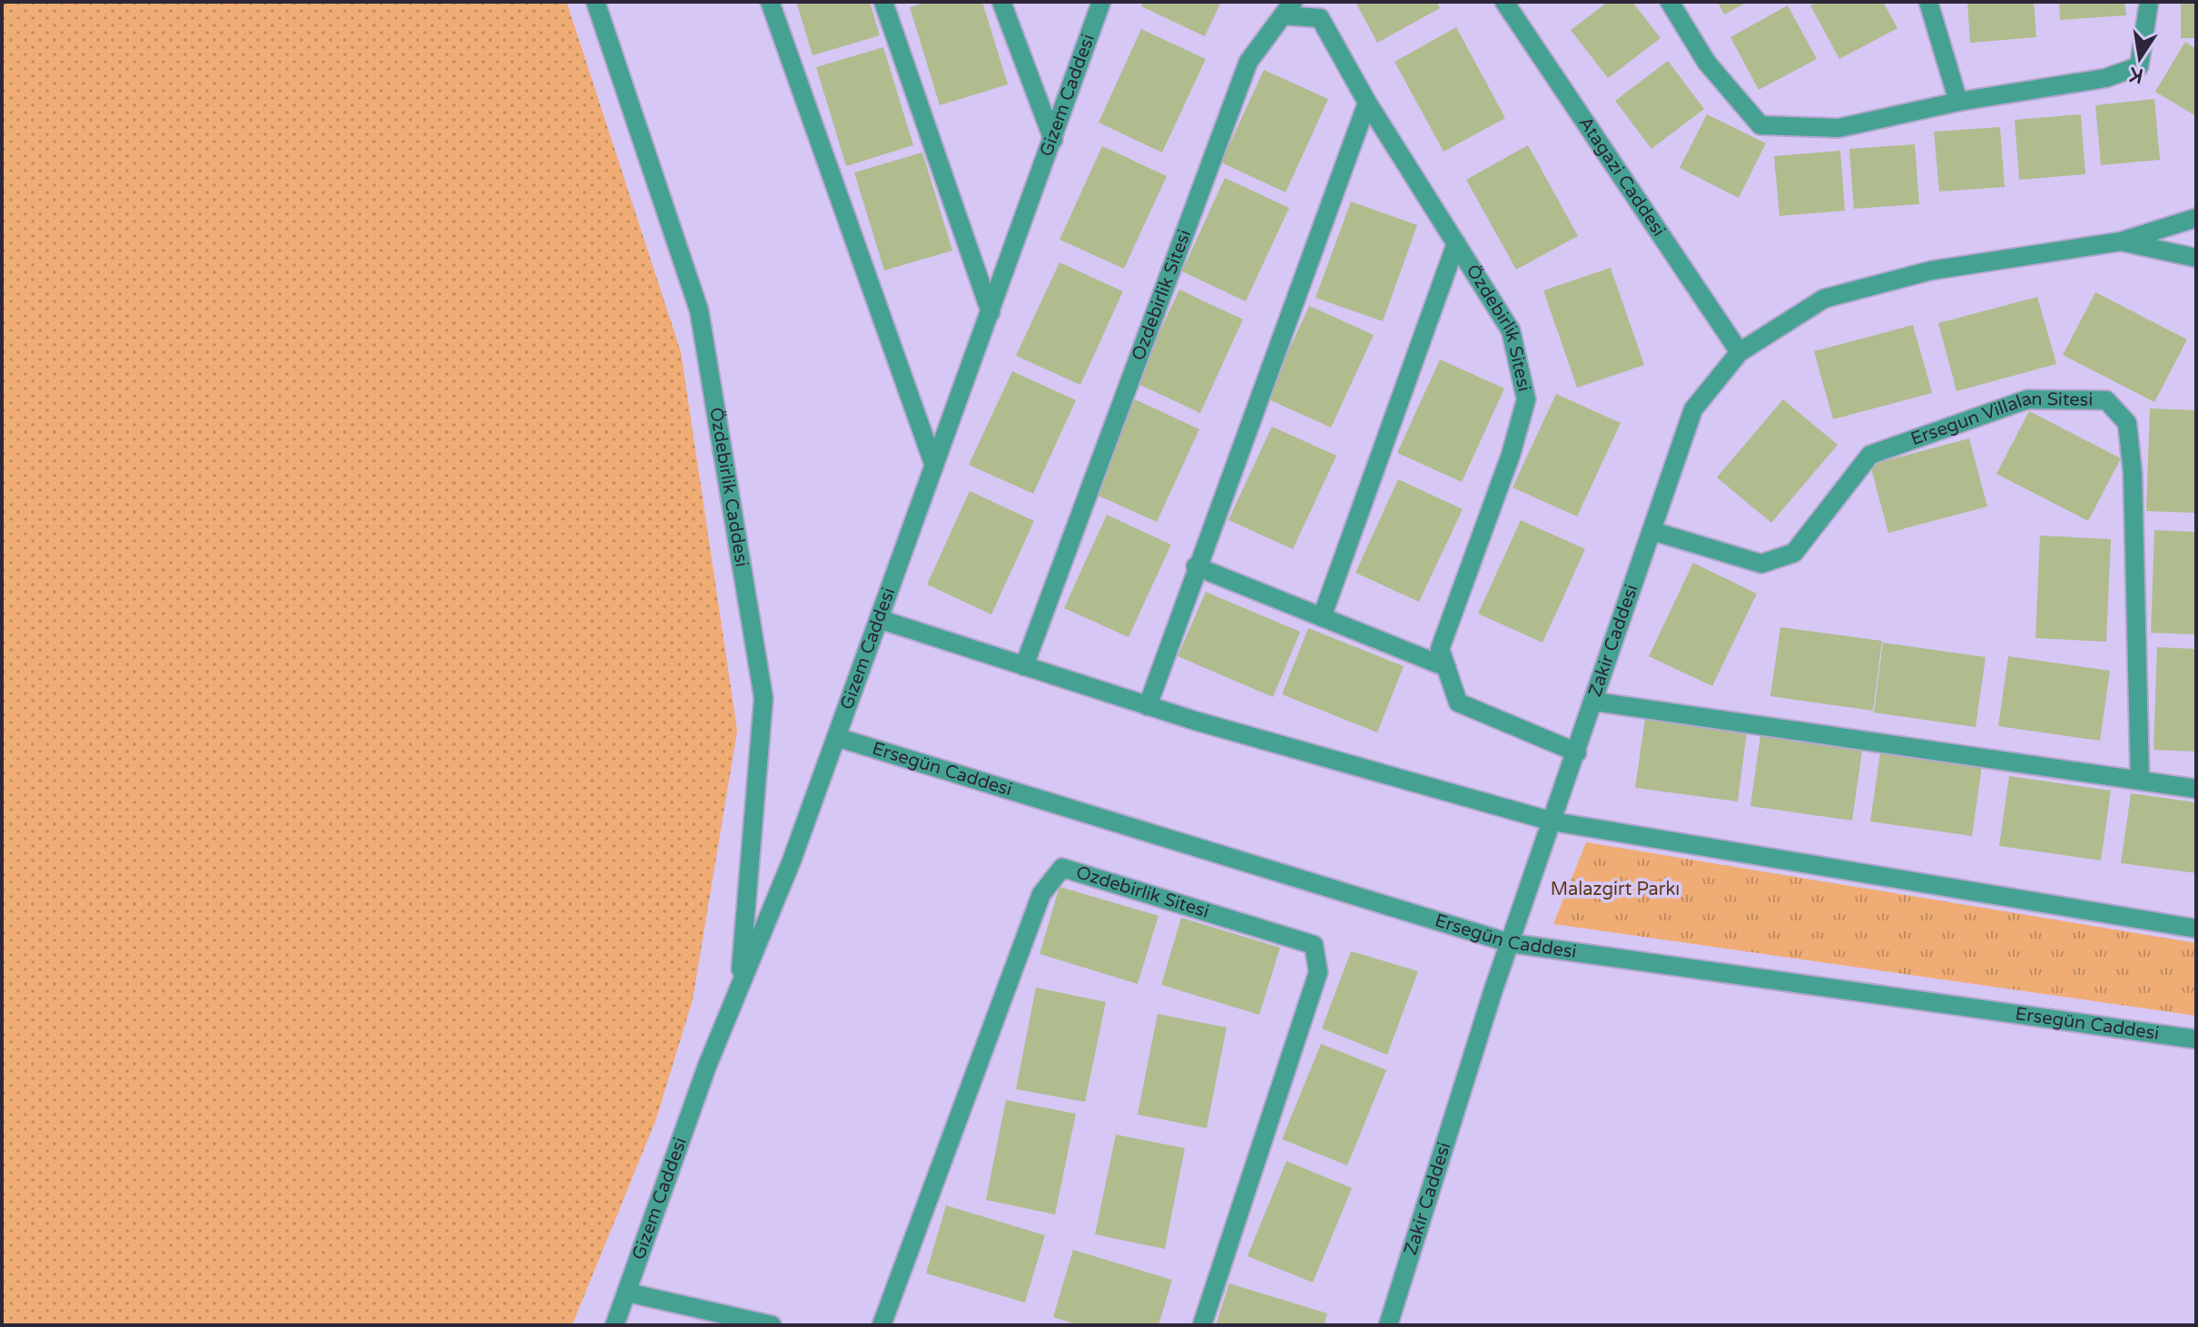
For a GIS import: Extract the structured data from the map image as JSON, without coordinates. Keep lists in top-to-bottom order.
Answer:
{
  "streets": {
    "street": [
      "Gizem Caddesi",
      "Atagazi Caddesi",
      "Ozdebirlik Sitesi",
      "Özdebirlik Sitesi",
      "Ersegun Villalan Sitesi",
      "Özdebirlik Caddesi",
      "Zakir Caddesi",
      "Ersegün Caddesi"
    ]
  },
  "crossings": [
    ["Gizem Caddesi", "Özdebirlik Caddesi"],
    ["Gizem Caddesi", "Ersegün Caddesi"],
    ["Atagazi Caddesi", "Zakir Caddesi"],
    ["Ozdebirlik Sitesi", "Özdebirlik Sitesi"],
    ["Özdebirlik Sitesi", "Zakir Caddesi"],
    ["Ersegun Villalan Sitesi", "Zakir Caddesi"],
    ["Zakir Caddesi", "Ersegün Caddesi"]
  ],
  "parks": ["Malazgirt Parkı"],
  "north": "bottom"
}
